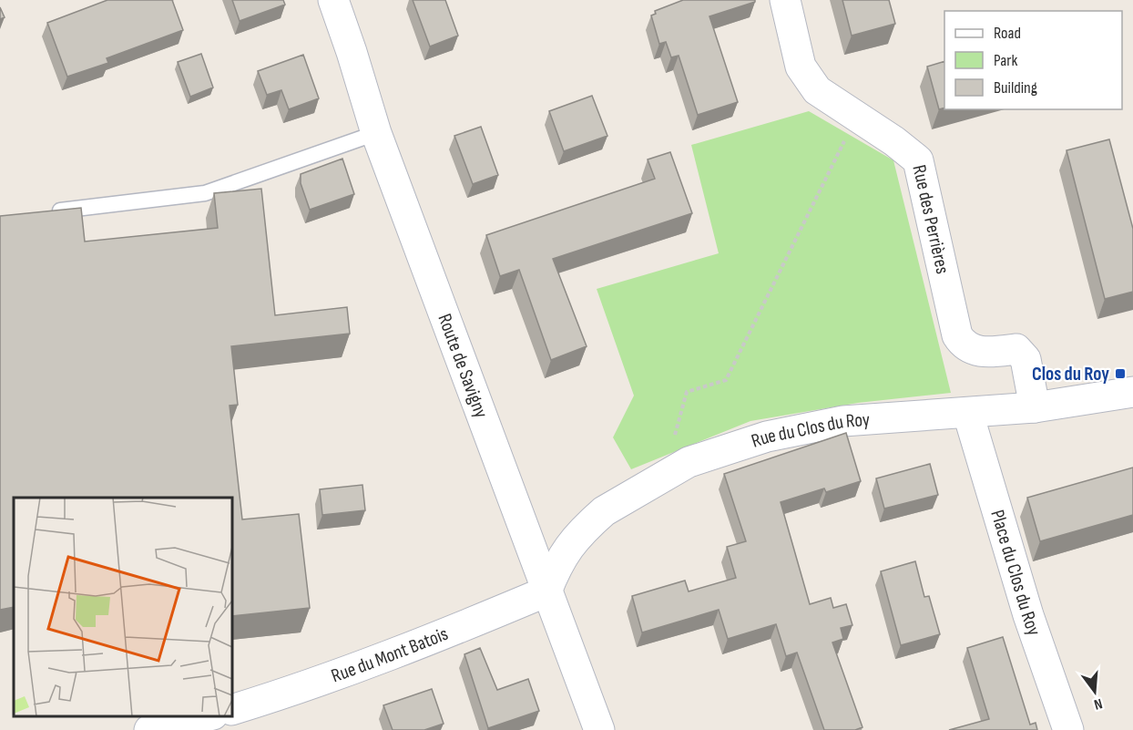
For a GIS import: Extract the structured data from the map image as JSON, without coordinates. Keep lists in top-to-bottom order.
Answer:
{
  "streets": {
    "street": [
      "Rue des Perrières",
      "Route de Savigny",
      "Rue du Clos du Roy",
      "Place du Clos du Roy",
      "Rue du Mont Batois"
    ]
  },
  "crossings": [
    ["Rue des Perrières", "Rue du Clos du Roy"],
    ["Route de Savigny", "Rue du Clos du Roy"],
    ["Route de Savigny", "Rue du Mont Batois"],
    ["Rue du Clos du Roy", "Place du Clos du Roy"],
    ["Rue du Clos du Roy", "Rue du Mont Batois"]
  ],
  "places": {
    "transit": ["Clos du Roy"]
  },
  "legend": ["Road", "Park", "Building"],
  "north": "bottom"
}
